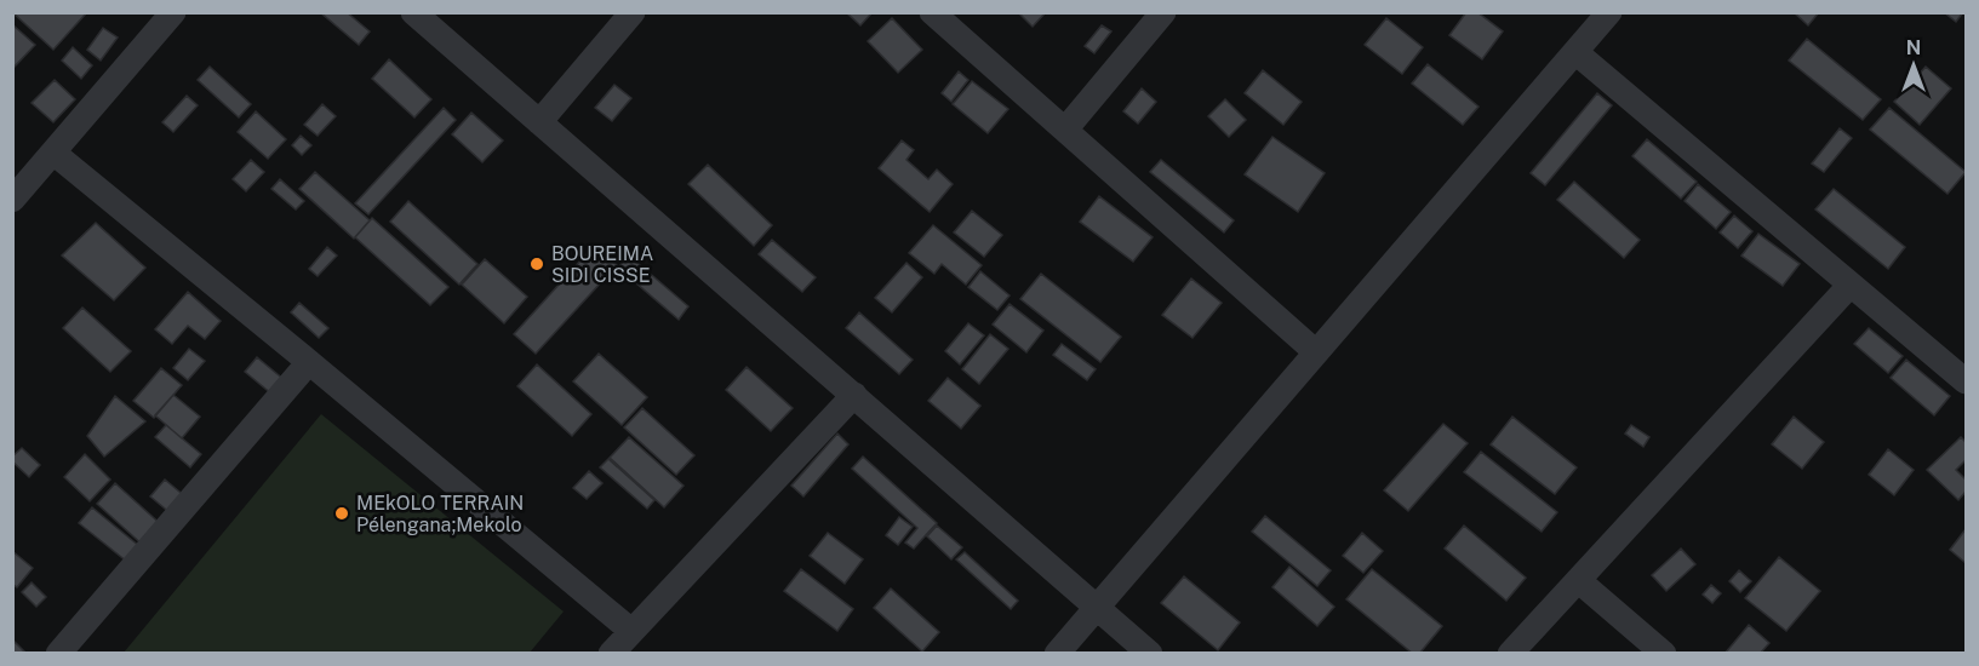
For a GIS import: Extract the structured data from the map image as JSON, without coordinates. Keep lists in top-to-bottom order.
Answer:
{
  "places": ["BOUREIMA SIDI CISSE", "MEkOLO TERRAIN Pélengana;Mekolo"],
  "north": "top"
}
